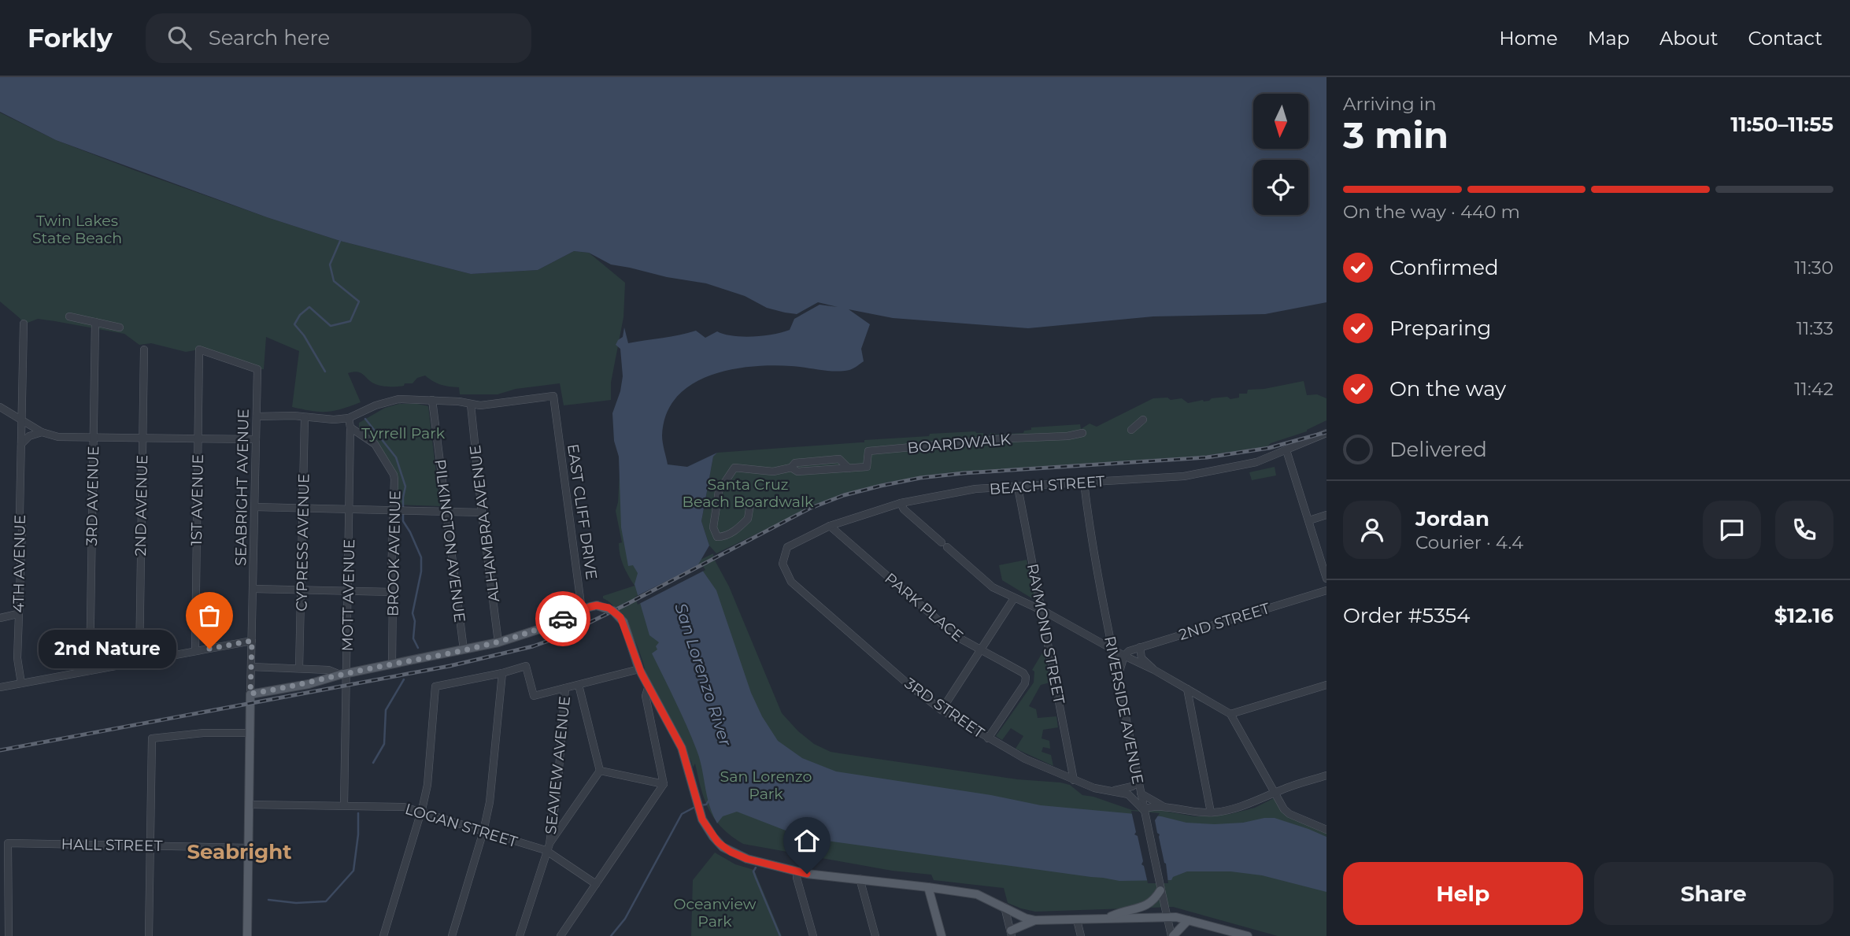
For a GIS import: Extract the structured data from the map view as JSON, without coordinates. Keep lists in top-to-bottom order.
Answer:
{
  "streets": {
    "main road": ["SEABRIGHT AVENUE"],
    "street": [
      "BOARDWALK",
      "BEACH STREET",
      "3RD AVENUE",
      "1ST AVENUE",
      "2ND AVENUE",
      "EAST CLIFF DRIVE",
      "ALHAMBRA AVENUE",
      "PILKINGTON AVENUE",
      "CYPRESS AVENUE",
      "BROOK AVENUE",
      "4TH AVENUE",
      "MOTT AVENUE",
      "PARK PLACE",
      "2ND STREET",
      "RAYMOND STREET",
      "3RD STREET",
      "RIVERSIDE AVENUE",
      "SEAVIEW AVENUE",
      "LOGAN STREET",
      "HALL STREET"
    ]
  },
  "crossings": [
    ["BEACH STREET", "PARK PLACE"],
    ["BEACH STREET", "RAYMOND STREET"],
    ["BEACH STREET", "3RD STREET"],
    ["BEACH STREET", "RIVERSIDE AVENUE"],
    ["SEABRIGHT AVENUE", "1ST AVENUE"],
    ["SEABRIGHT AVENUE", "EAST CLIFF DRIVE"],
    ["SEABRIGHT AVENUE", "LOGAN STREET"],
    ["SEABRIGHT AVENUE", "HALL STREET"],
    ["EAST CLIFF DRIVE", "ALHAMBRA AVENUE"],
    ["EAST CLIFF DRIVE", "PILKINGTON AVENUE"],
    ["EAST CLIFF DRIVE", "CYPRESS AVENUE"],
    ["EAST CLIFF DRIVE", "MOTT AVENUE"],
    ["BROOK AVENUE", "MOTT AVENUE"],
    ["MOTT AVENUE", "LOGAN STREET"],
    ["PARK PLACE", "3RD STREET"],
    ["RAYMOND STREET", "3RD STREET"],
    ["3RD STREET", "RIVERSIDE AVENUE"],
    ["SEAVIEW AVENUE", "LOGAN STREET"]
  ],
  "districts": ["Seabright"],
  "water": ["San Lorenzo River"],
  "parks": [
    "Twin Lakes State Beach",
    "Tyrrell Park",
    "Santa Cruz Beach Boardwalk",
    "San Lorenzo Park",
    "Oceanview Park"
  ],
  "places": ["2nd Nature"],
  "north": "bottom",
  "page": {
    "header": "Forkly",
    "search": "Search here",
    "nav": [
      "Home",
      "Map",
      "About",
      "Contact"
    ],
    "heading": ["3 min", "Arriving in", "11:50–11:55"],
    "panel": [
      "Jordan",
      "Courier · 4.4",
      "Order #5354",
      "$12.16"
    ],
    "bar": "On the way · 440 m",
    "list": [
      ["Confirmed", "11:30"],
      ["Preparing", "11:33"],
      ["On the way", "11:42"],
      "Delivered"
    ],
    "bubble": "2nd Nature",
    "buttons": ["Help", "Share"]
  }
}
